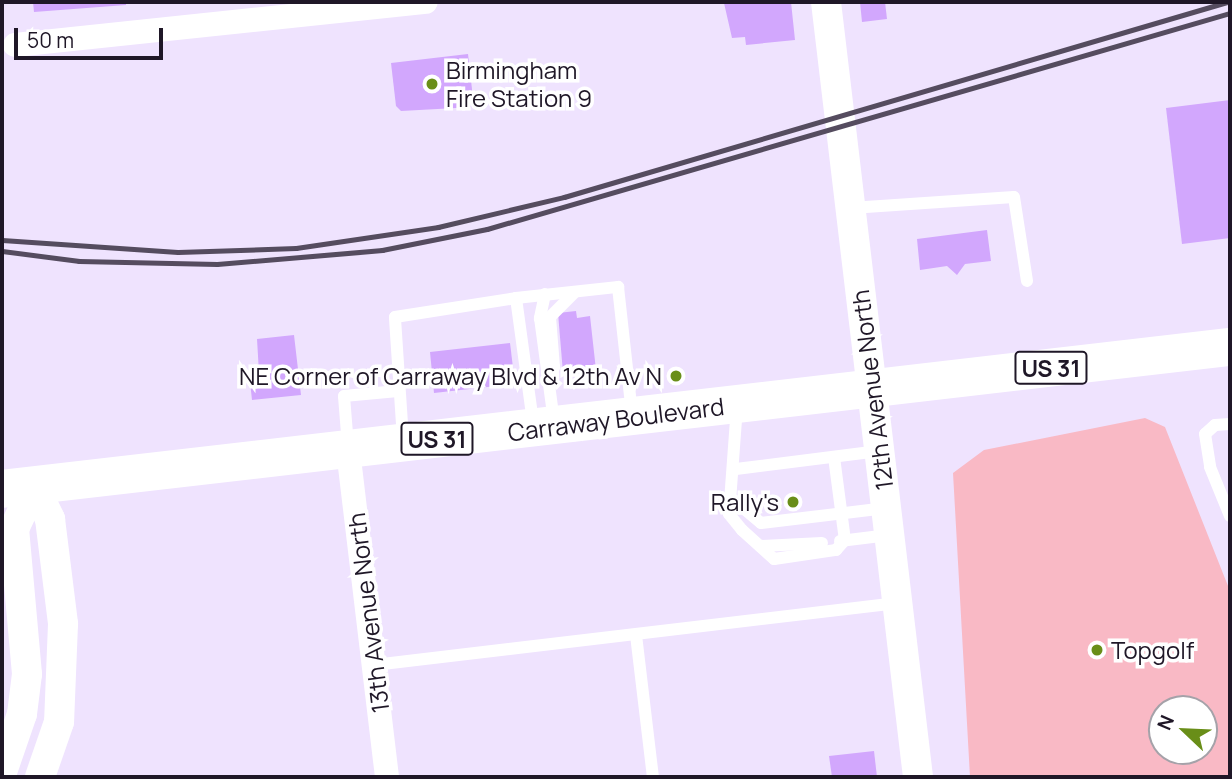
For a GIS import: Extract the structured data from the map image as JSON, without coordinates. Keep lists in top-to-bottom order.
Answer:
{
  "streets": {
    "main road": ["US 31", "Carraway Boulevard"],
    "street": ["12th Avenue North", "13th Avenue North"]
  },
  "crossings": [
    ["12th Avenue North", "Carraway Boulevard"],
    ["Carraway Boulevard", "13th Avenue North"]
  ],
  "places": [
    "Birmingham Fire Station 9",
    "NE Corner of Carraway Blvd & 12th Av N",
    "Rally's",
    "Topgolf"
  ],
  "scale_bar": "50 m",
  "north": "top left"
}
